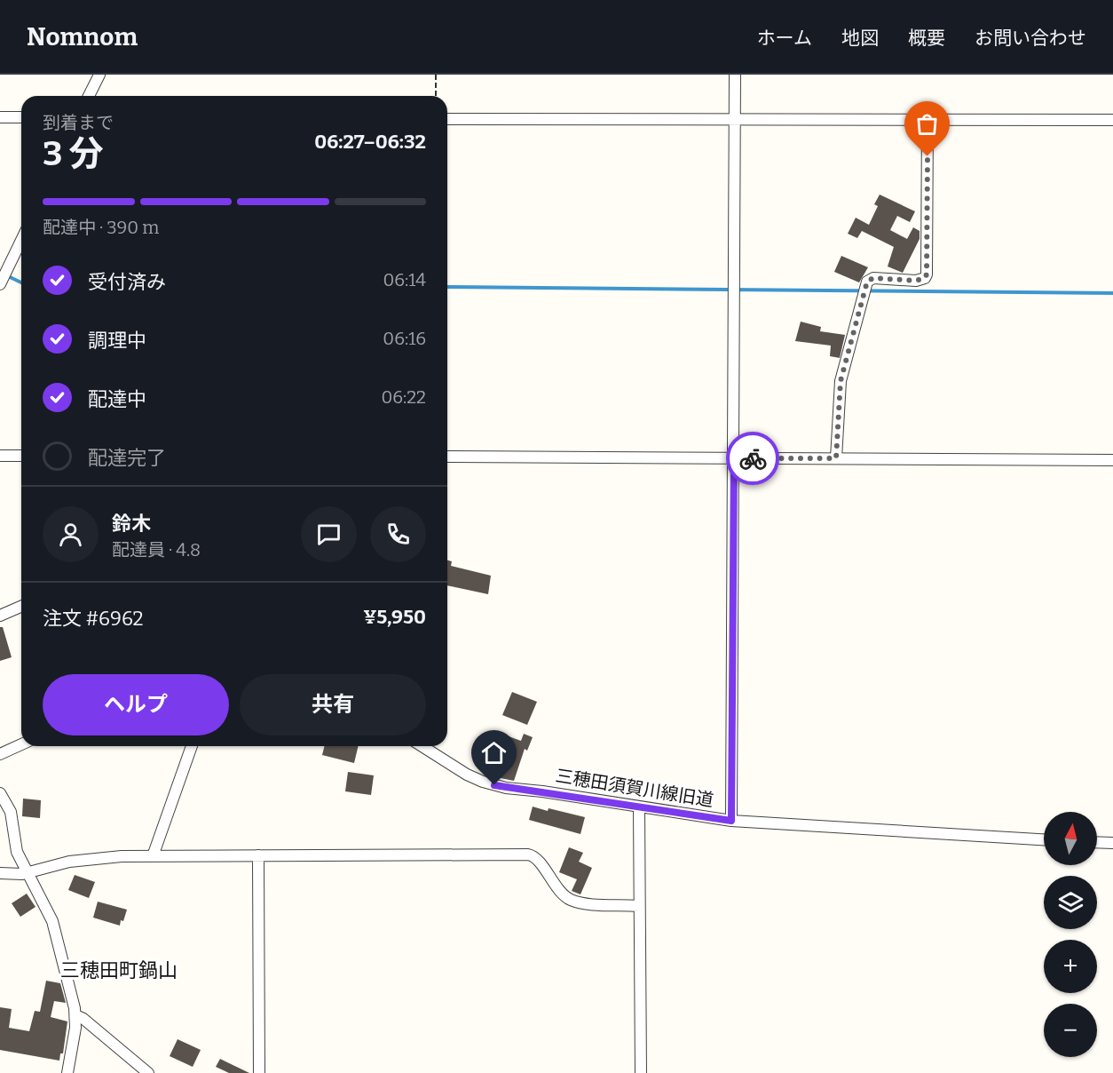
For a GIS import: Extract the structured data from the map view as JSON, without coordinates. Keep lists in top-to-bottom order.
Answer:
{
  "streets": {
    "street": ["三穂田須賀川線旧道"]
  },
  "districts": ["三穂田町鍋山"],
  "north": "top",
  "page": {
    "header": "Nomnom",
    "nav": [
      "ホーム",
      "地図",
      "概要",
      "お問い合わせ"
    ],
    "heading": ["3 分", "到着まで", "06:27–06:32"],
    "panel": [
      "鈴木",
      "配達員 · 4.8",
      "注文 #6962",
      "¥5,950"
    ],
    "bar": "配達中 · 390 m",
    "list": [
      ["受付済み", "06:14"],
      ["調理中", "06:16"],
      ["配達中", "06:22"],
      "配達完了"
    ],
    "buttons": ["ヘルプ", "共有"],
    "map_buttons": ["+", "−"]
  }
}
